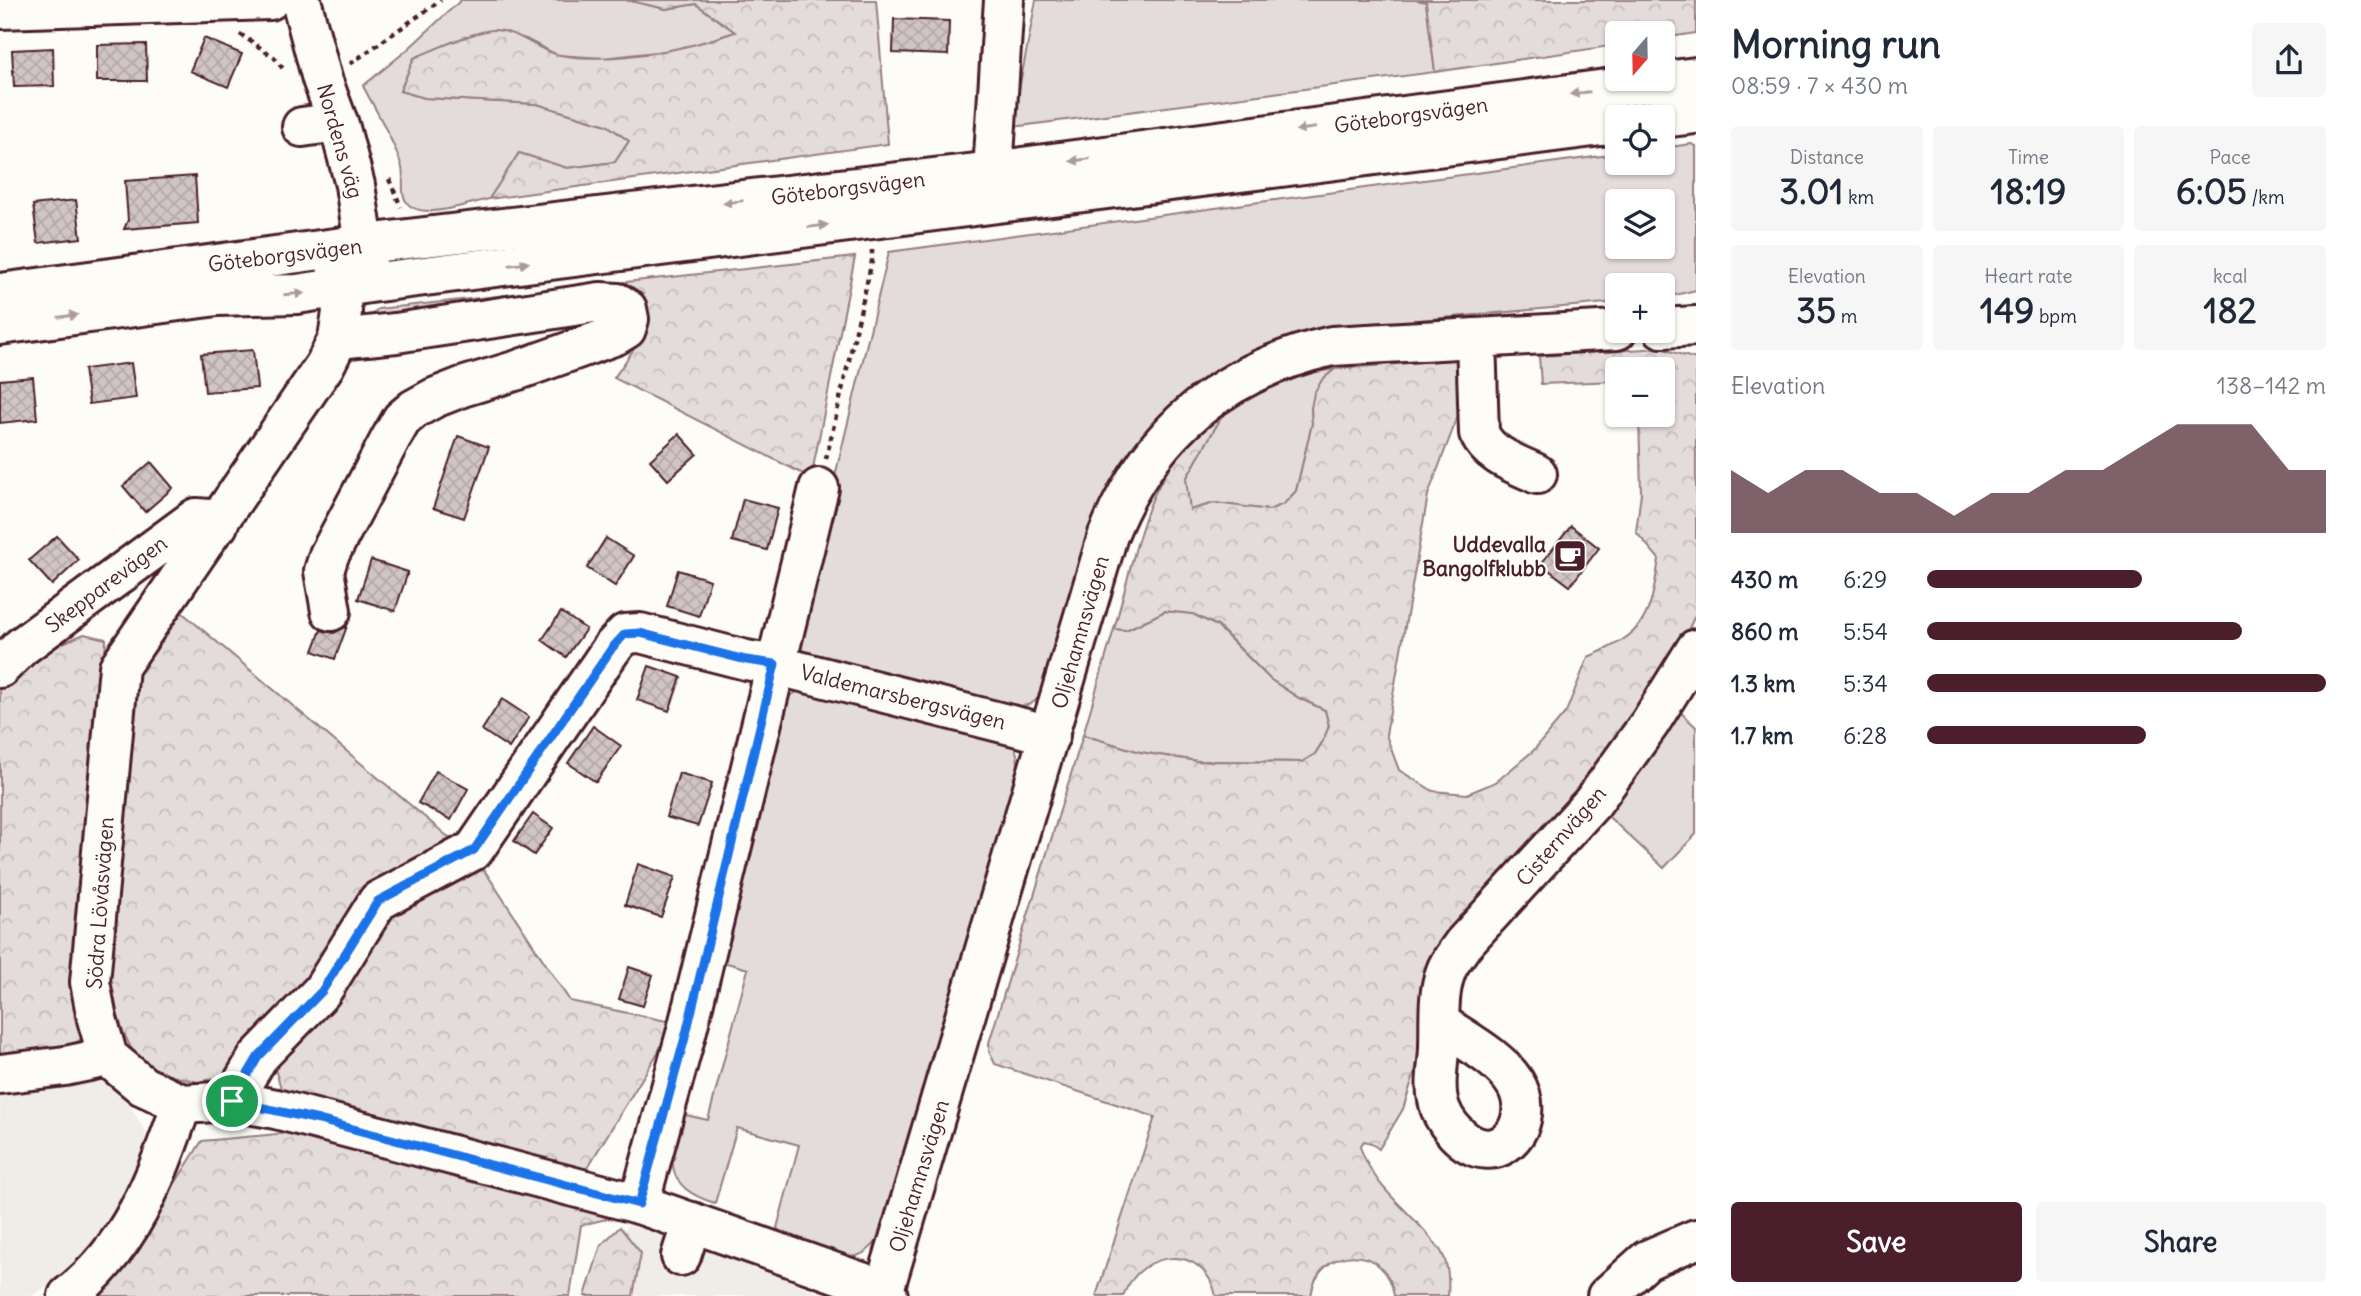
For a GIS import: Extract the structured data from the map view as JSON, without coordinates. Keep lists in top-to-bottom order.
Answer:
{
  "streets": {
    "street": [
      "Göteborgsvägen",
      "Nordens väg",
      "Skepparevägen",
      "Oljehamnsvägen",
      "Valdemarsbergsvägen",
      "Cisternvägen",
      "Södra Lövåsvägen"
    ]
  },
  "crossings": [
    ["Göteborgsvägen", "Nordens väg"],
    ["Göteborgsvägen", "Södra Lövåsvägen"],
    ["Nordens väg", "Södra Lövåsvägen"],
    ["Skepparevägen", "Södra Lövåsvägen"],
    ["Oljehamnsvägen", "Valdemarsbergsvägen"]
  ],
  "places": {
    "cafe": ["Uddevalla Bangolfklubb"]
  },
  "north": "bottom",
  "page": {
    "heading": ["Morning run", "08:59 · 7 × 430 m"],
    "map_buttons": ["+", "−"],
    "stats": [
      ["Distance", "3.01 km"],
      ["Time", "18:19"],
      ["Pace", "6:05 /km"],
      ["Elevation", "35 m"],
      ["Heart rate", "149 bpm"],
      ["kcal", "182"]
    ],
    "chart": ["Elevation", "138–142 m"],
    "list": [
      {
        "name": "430 m",
        "note": "6:29"
      },
      {
        "name": "860 m",
        "note": "5:54"
      },
      {
        "name": "1.3 km",
        "note": "5:34"
      },
      {
        "name": "1.7 km",
        "note": "6:28"
      }
    ],
    "buttons": ["Save", "Share"]
  }
}
